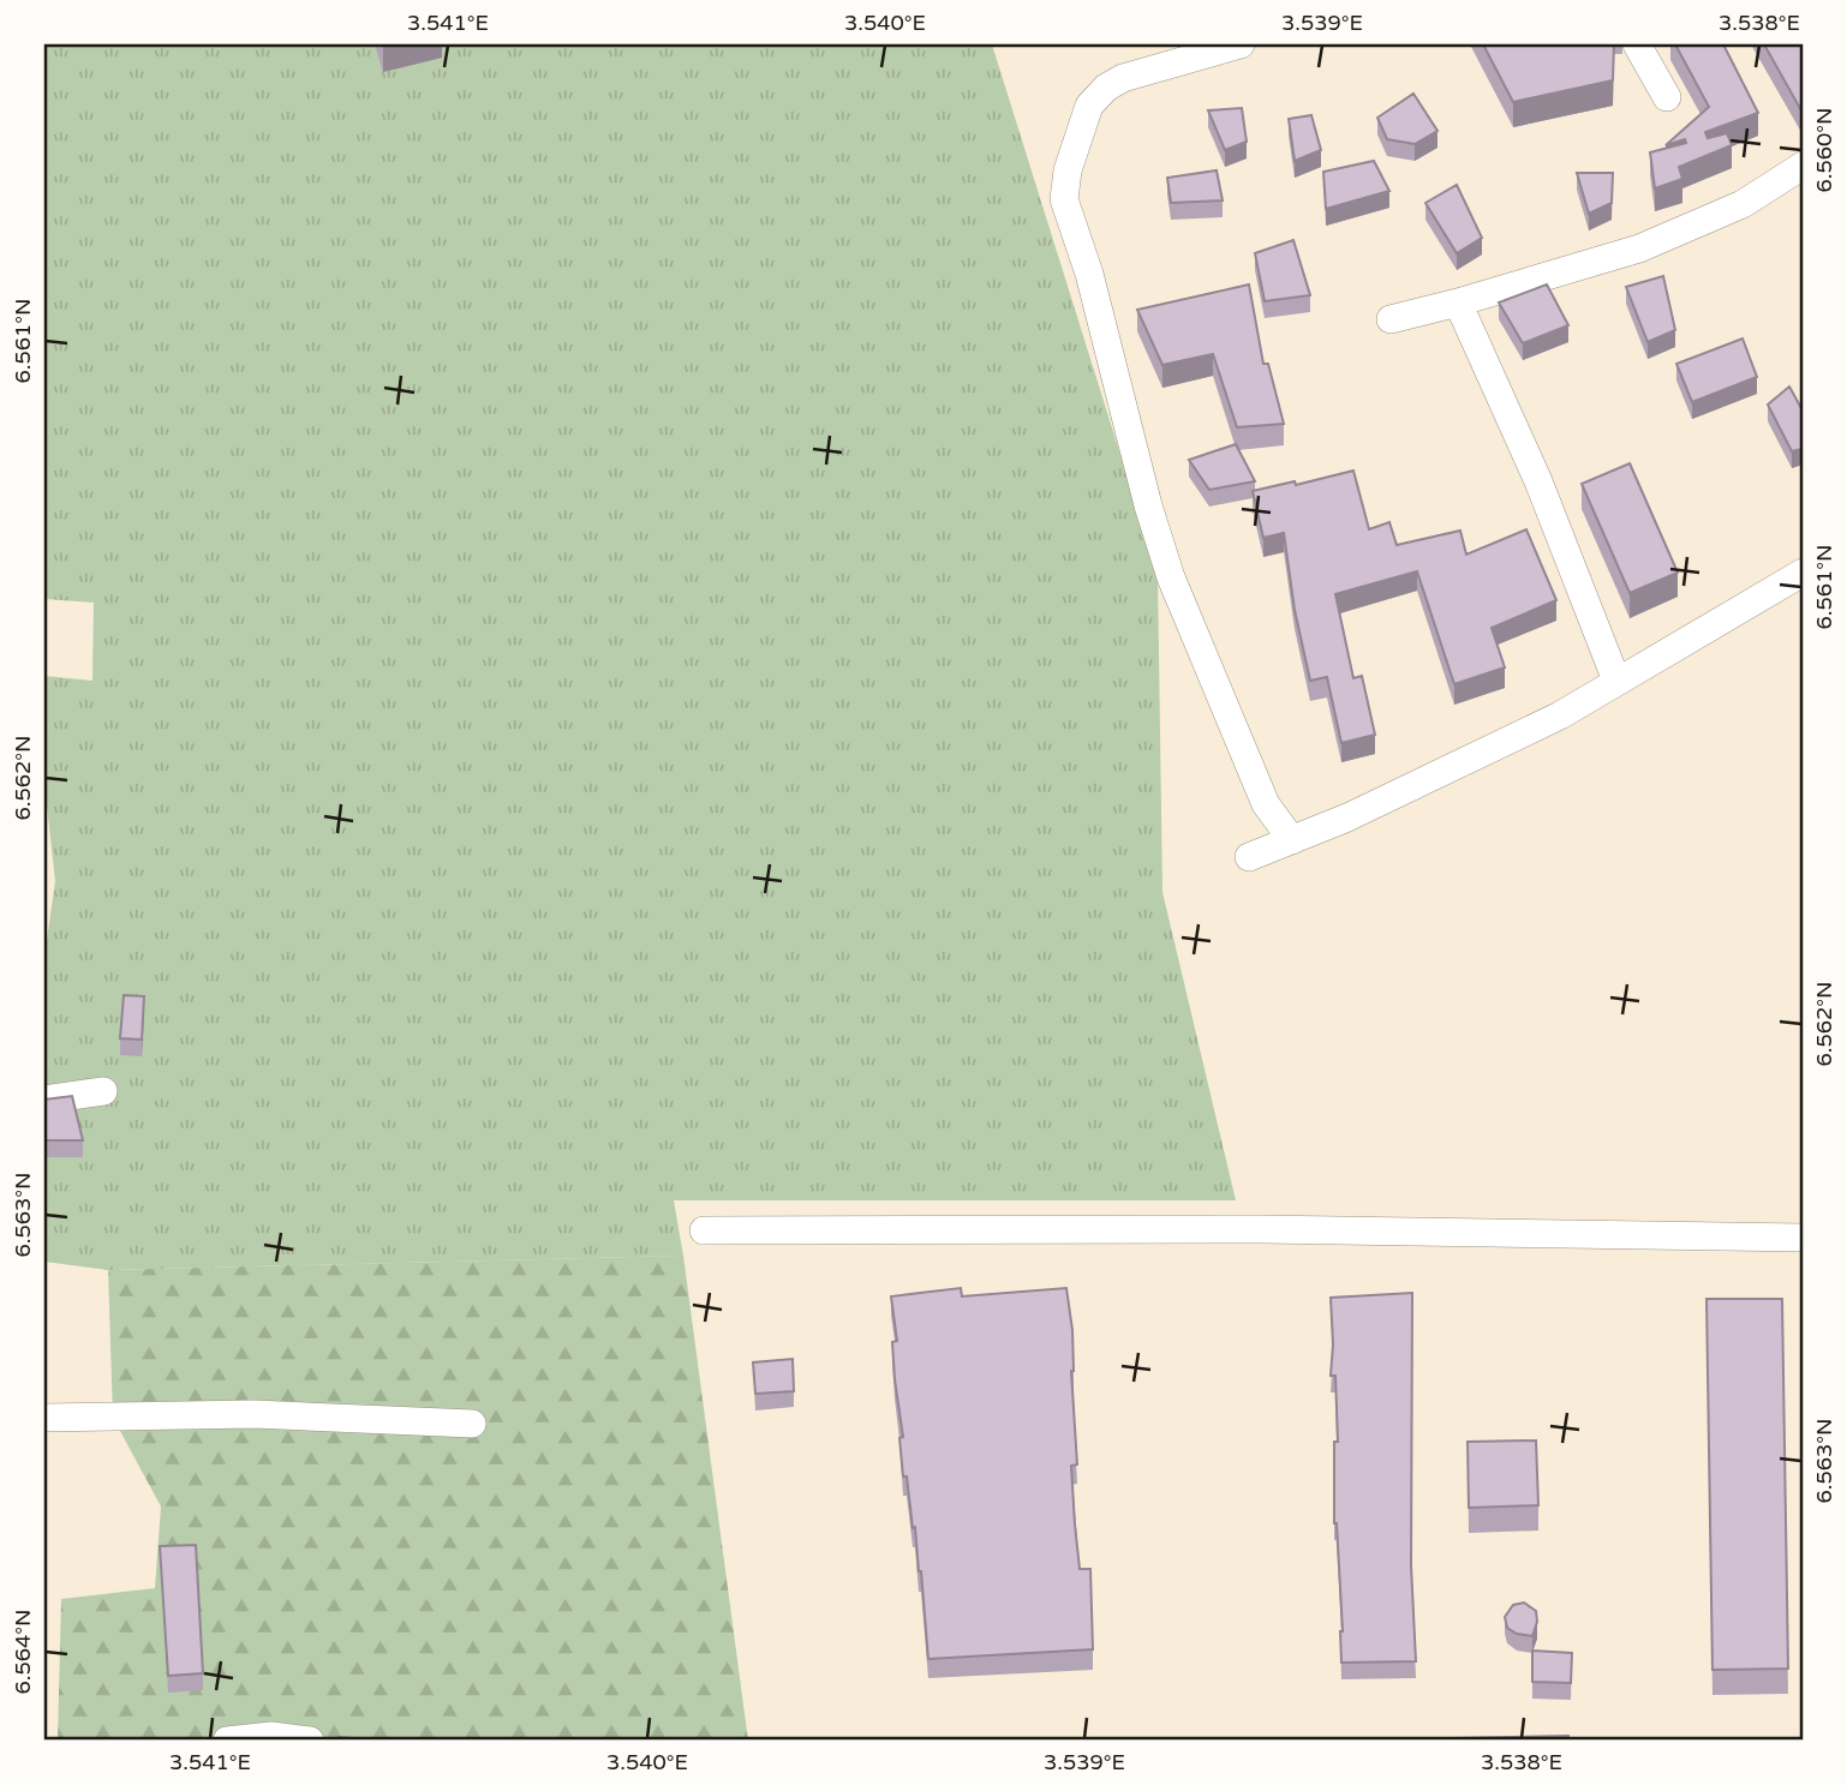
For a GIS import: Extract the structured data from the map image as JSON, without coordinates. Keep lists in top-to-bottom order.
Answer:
{
  "coordinates": [
    "3.541°E",
    "3.540°E",
    "3.539°E",
    "3.538°E",
    "6.560°N",
    "6.561°N",
    "6.562°N",
    "6.563°N",
    "6.564°N"
  ]
}
